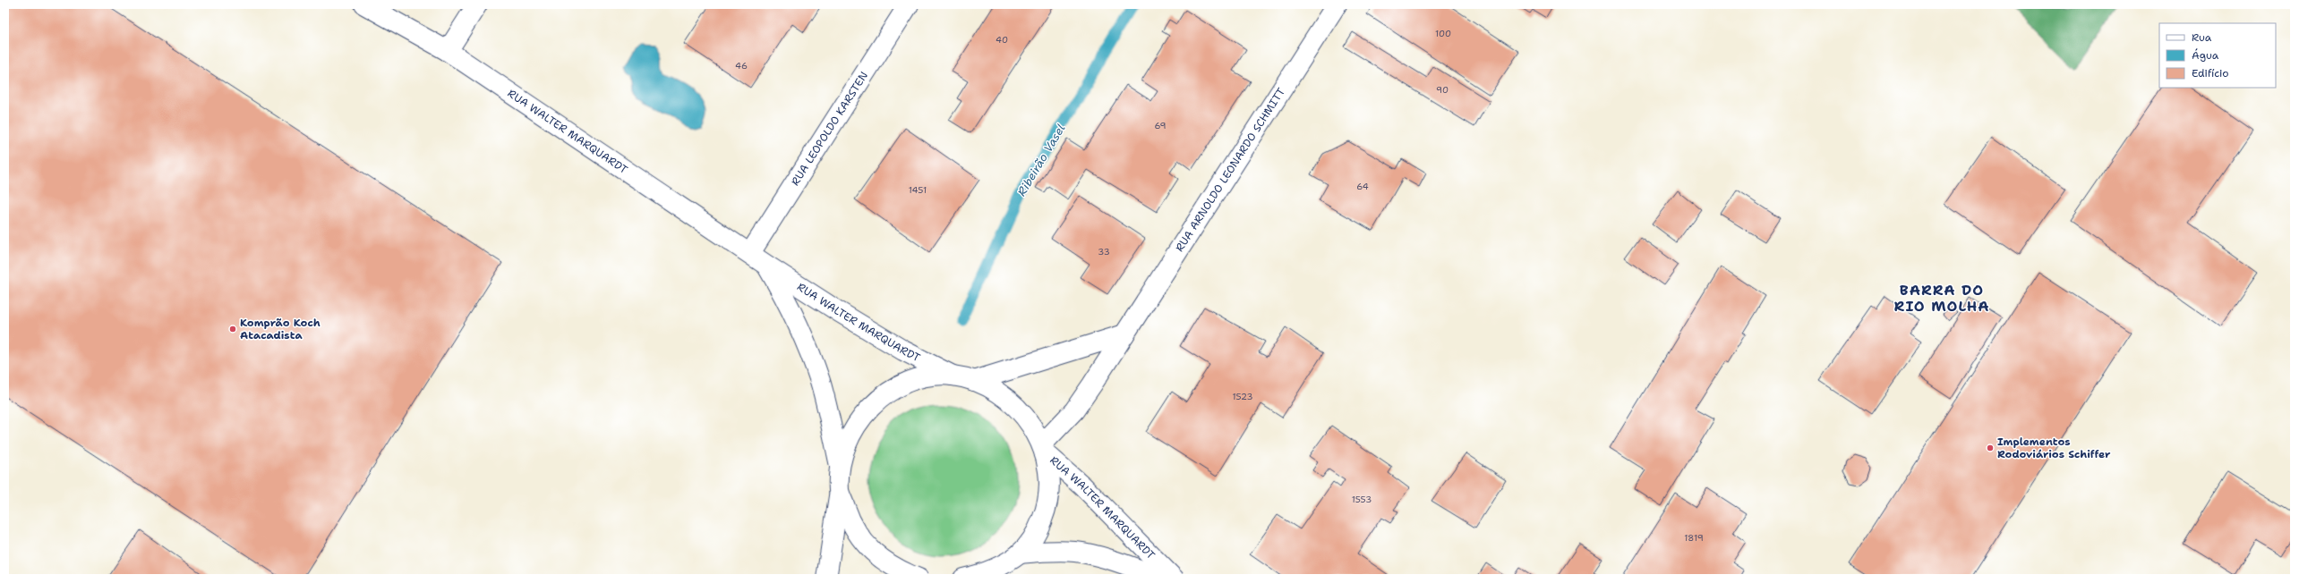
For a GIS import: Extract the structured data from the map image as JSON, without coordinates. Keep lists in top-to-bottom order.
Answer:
{
  "streets": {
    "main road": ["RUA LEOPOLDO KARSTEN", "RUA WALTER MARQUARDT", "RUA ARNOLDO LEONARDO SCHMITT"]
  },
  "crossings": [
    ["RUA LEOPOLDO KARSTEN", "RUA WALTER MARQUARDT"],
    ["RUA WALTER MARQUARDT", "RUA ARNOLDO LEONARDO SCHMITT"]
  ],
  "districts": ["BARRA DO RIO MOLHA"],
  "water": ["Ribeirão Vasel"],
  "places": ["Komprão Koch Atacadista", "Implementos Rodoviários Schiffer"],
  "house_numbers": [
    "100",
    "40",
    "46",
    "90",
    "69",
    "64",
    "1451",
    "33",
    "1523",
    "1553",
    "1819"
  ],
  "legend": ["Rua", "Água", "Edifício"]
}
